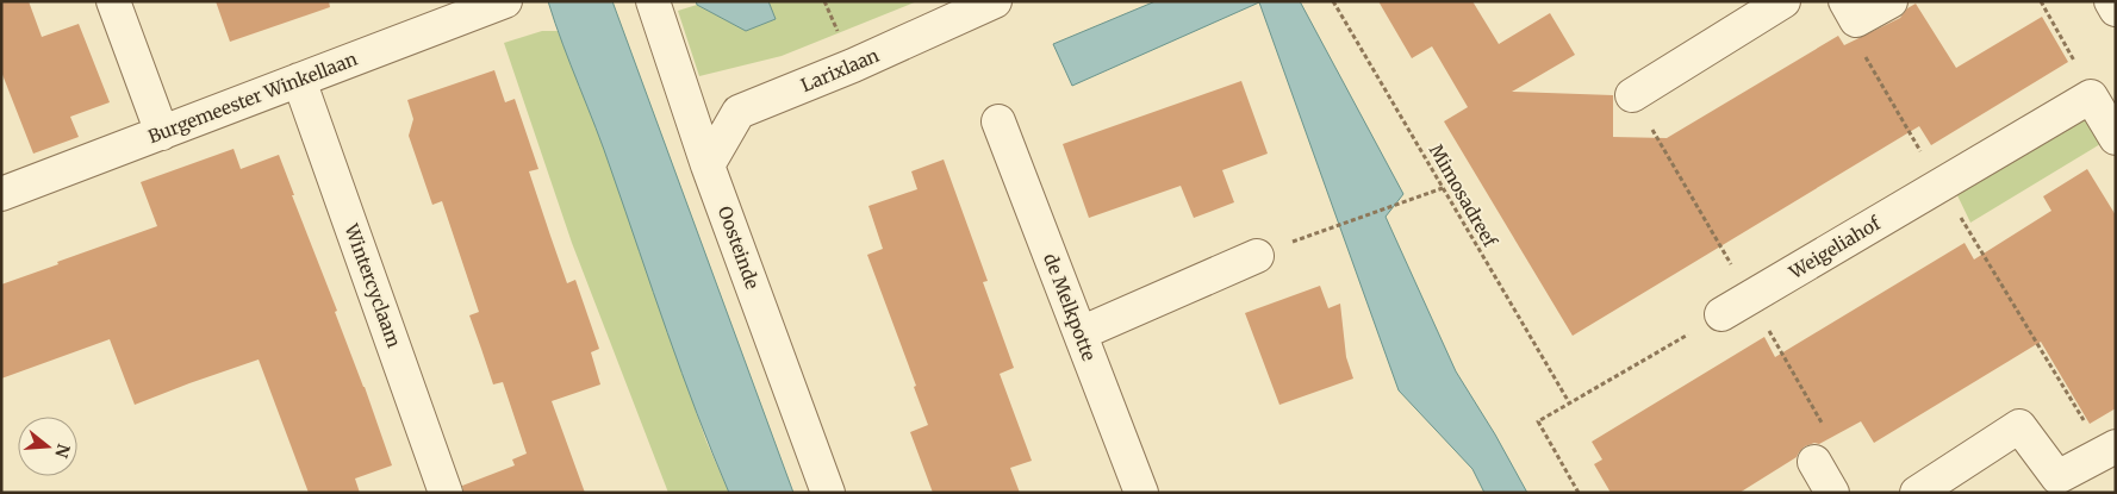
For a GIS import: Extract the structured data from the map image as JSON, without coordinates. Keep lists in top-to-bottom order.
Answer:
{
  "streets": {
    "street": [
      "Larixlaan",
      "Burgemeester Winkellaan",
      "Oosteinde",
      "Weigeliahof",
      "Wintercyclaam",
      "de Melkpotte"
    ],
    "path": ["Mimosadreef"]
  },
  "crossings": [
    ["Larixlaan", "Oosteinde"],
    ["Burgemeester Winkellaan", "Wintercyclaam"]
  ],
  "north": "right"
}
